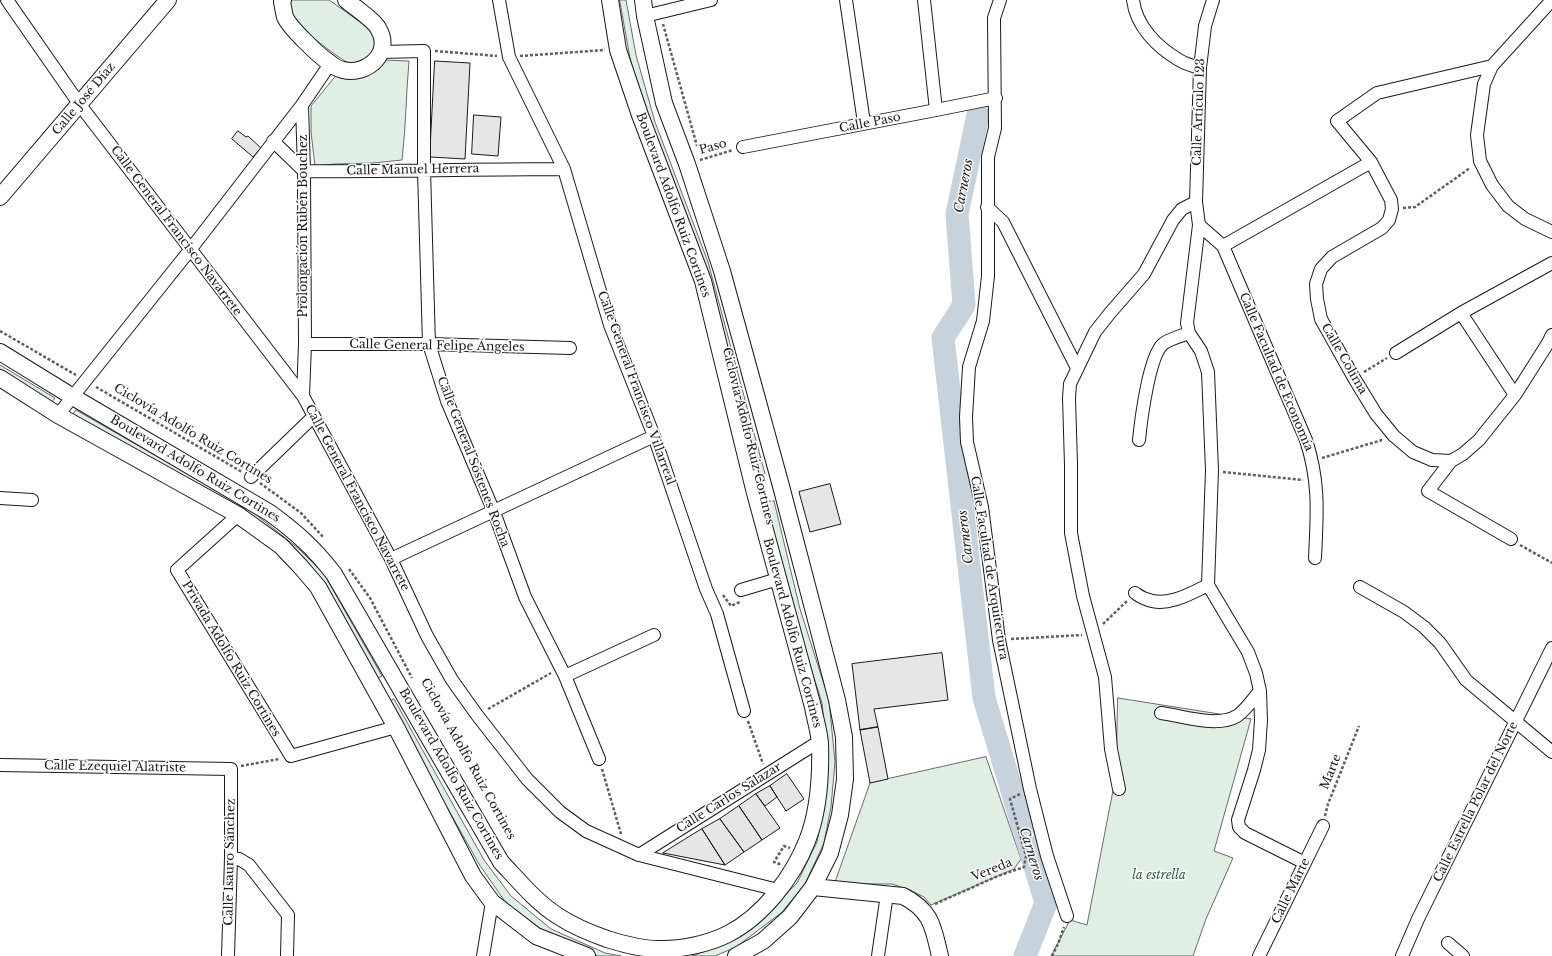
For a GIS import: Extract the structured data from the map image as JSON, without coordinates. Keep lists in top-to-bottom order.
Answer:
{
  "streets": {
    "main road": ["Calle José Díaz", "Boulevard Adolfo Ruiz Cortines"],
    "street": [
      "Calle Artículo 123",
      "Calle Paso",
      "Calle Manuel Herrera",
      "Prolongación Rubén Bouchez",
      "Calle General Francisco Navarrete",
      "Calle General Felipe Ángeles",
      "Calle Colima",
      "Calle Facultad de Economía",
      "Calle General Francisco Villarreal",
      "Calle General Sóstenes Rocha",
      "Calle Facultad de Arquitectura",
      "Privada Adolfo Ruiz Cortines",
      "Calle Ezequiel Alatriste",
      "Calle Carlos Salazar",
      "Calle Estrella Polar del Norte",
      "Calle Isauro Sánchez",
      "Calle Marte"
    ],
    "path": [
      "Paso",
      "Ciclovía Adolfo Ruiz Cortines",
      "Marte",
      "Vereda"
    ]
  },
  "crossings": [
    ["Calle José Díaz", "Calle General Francisco Navarrete"],
    ["Calle Artículo 123", "Calle Facultad de Economía"],
    ["Calle Paso", "Paso"],
    ["Calle Paso", "Calle Facultad de Arquitectura"],
    ["Paso", "Boulevard Adolfo Ruiz Cortines"],
    ["Calle Manuel Herrera", "Prolongación Rubén Bouchez"],
    ["Calle Manuel Herrera", "Calle General Francisco Villarreal"],
    ["Calle Manuel Herrera", "Calle General Sóstenes Rocha"],
    ["Boulevard Adolfo Ruiz Cortines", "Calle General Francisco Navarrete"],
    ["Boulevard Adolfo Ruiz Cortines", "Ciclovía Adolfo Ruiz Cortines"],
    ["Boulevard Adolfo Ruiz Cortines", "Privada Adolfo Ruiz Cortines"],
    ["Boulevard Adolfo Ruiz Cortines", "Calle Carlos Salazar"],
    ["Prolongación Rubén Bouchez", "Calle General Francisco Navarrete"],
    ["Prolongación Rubén Bouchez", "Calle General Felipe Ángeles"],
    ["Calle General Francisco Navarrete", "Calle Carlos Salazar"],
    ["Calle General Felipe Ángeles", "Calle General Sóstenes Rocha"],
    ["Calle Ezequiel Alatriste", "Calle Isauro Sánchez"],
    ["Marte", "Calle Marte"]
  ],
  "water": ["Carneros"],
  "parks": ["la estrella"]
}
